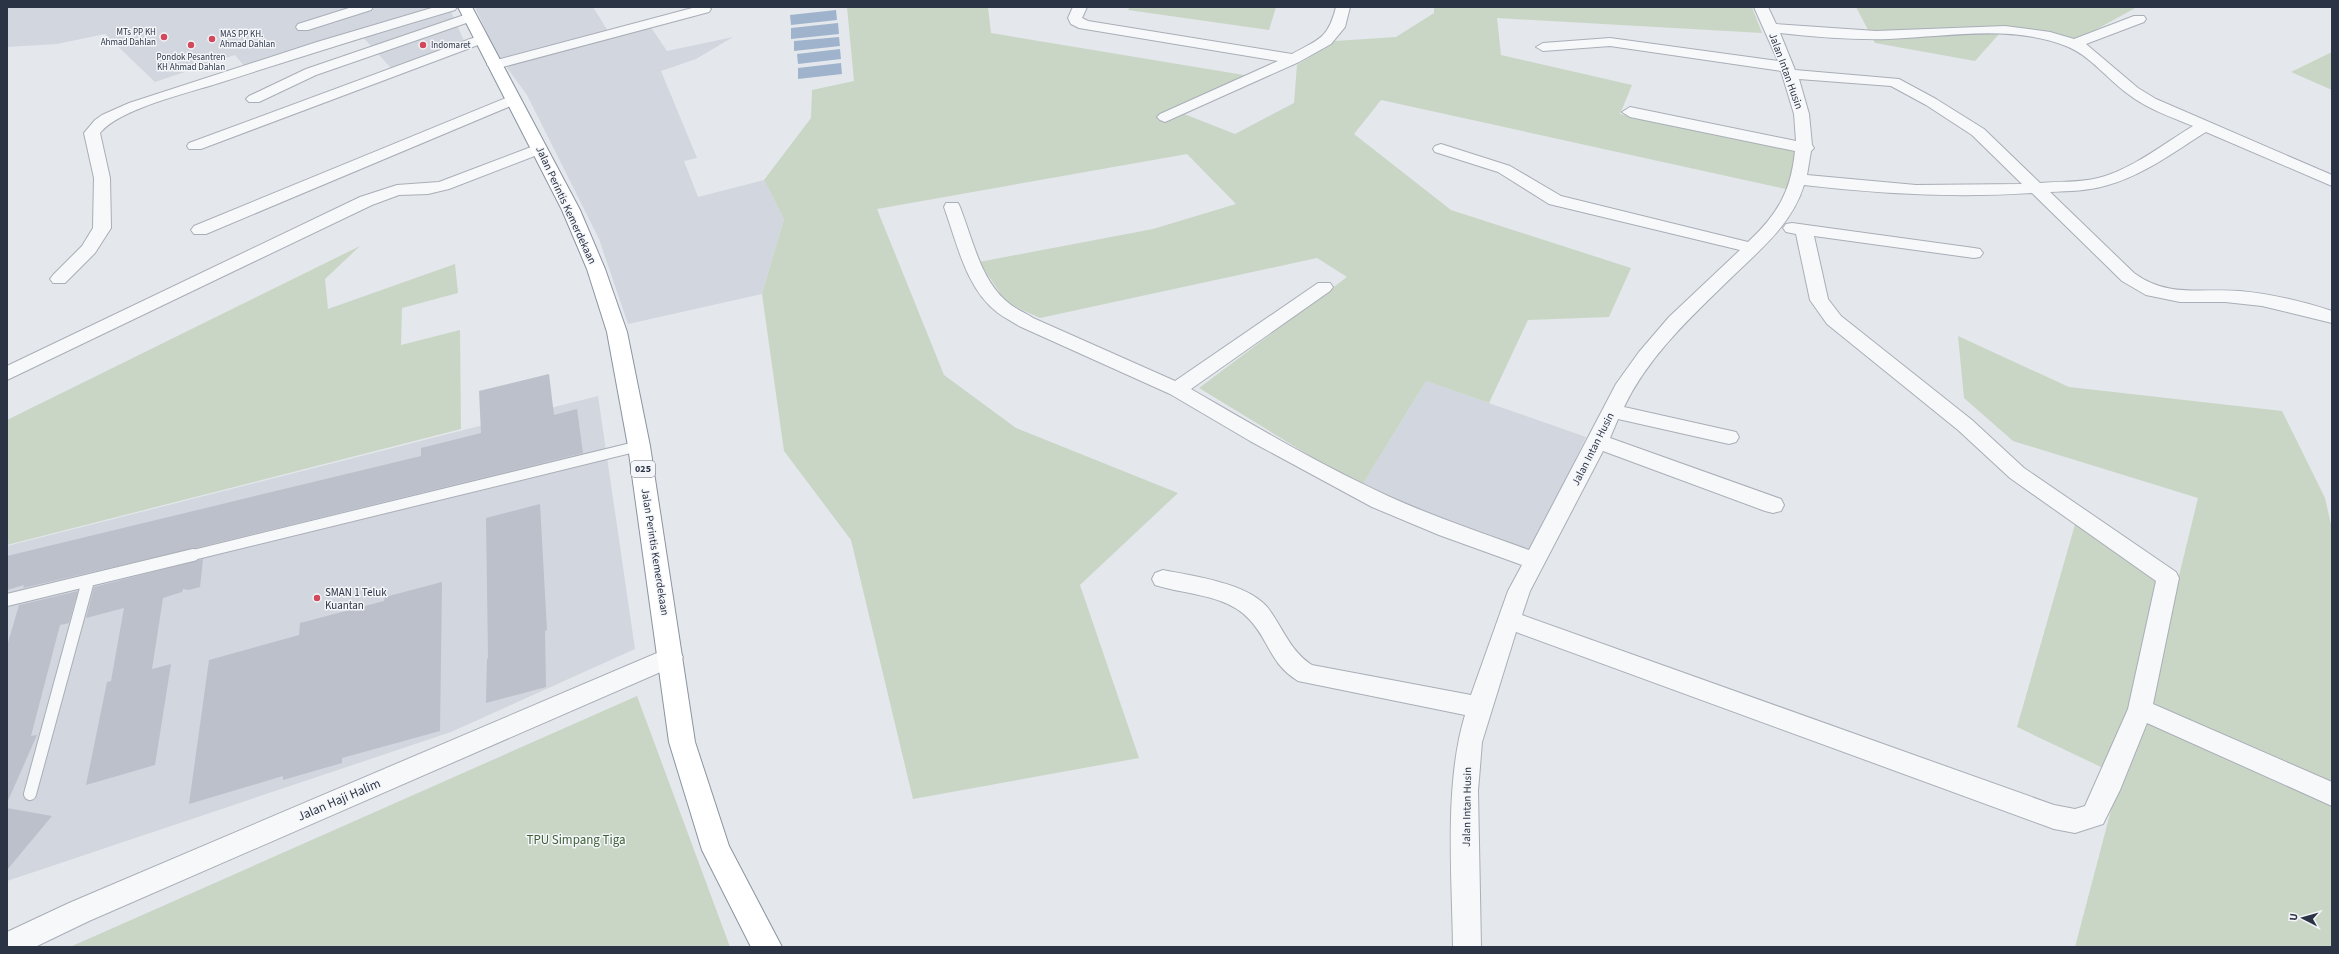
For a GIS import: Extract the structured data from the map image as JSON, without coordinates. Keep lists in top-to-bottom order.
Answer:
{
  "streets": {
    "highway": ["Jalan Perintis Kemerdekaan", "025"],
    "street": ["Jalan Intan Husin", "Jalan Haji Halim"]
  },
  "crossings": [
    ["Jalan Perintis Kemerdekaan", "Jalan Haji Halim"]
  ],
  "parks": ["TPU Simpang Tiga"],
  "places": [
    "MTs PP KH Ahmad Dahlan",
    "MAS PP KH. Ahmad Dahlan",
    "Pondok Pesantren KH Ahmad Dahlan",
    "Indomaret",
    "SMAN 1 Teluk Kuantan"
  ],
  "north": "left"
}
